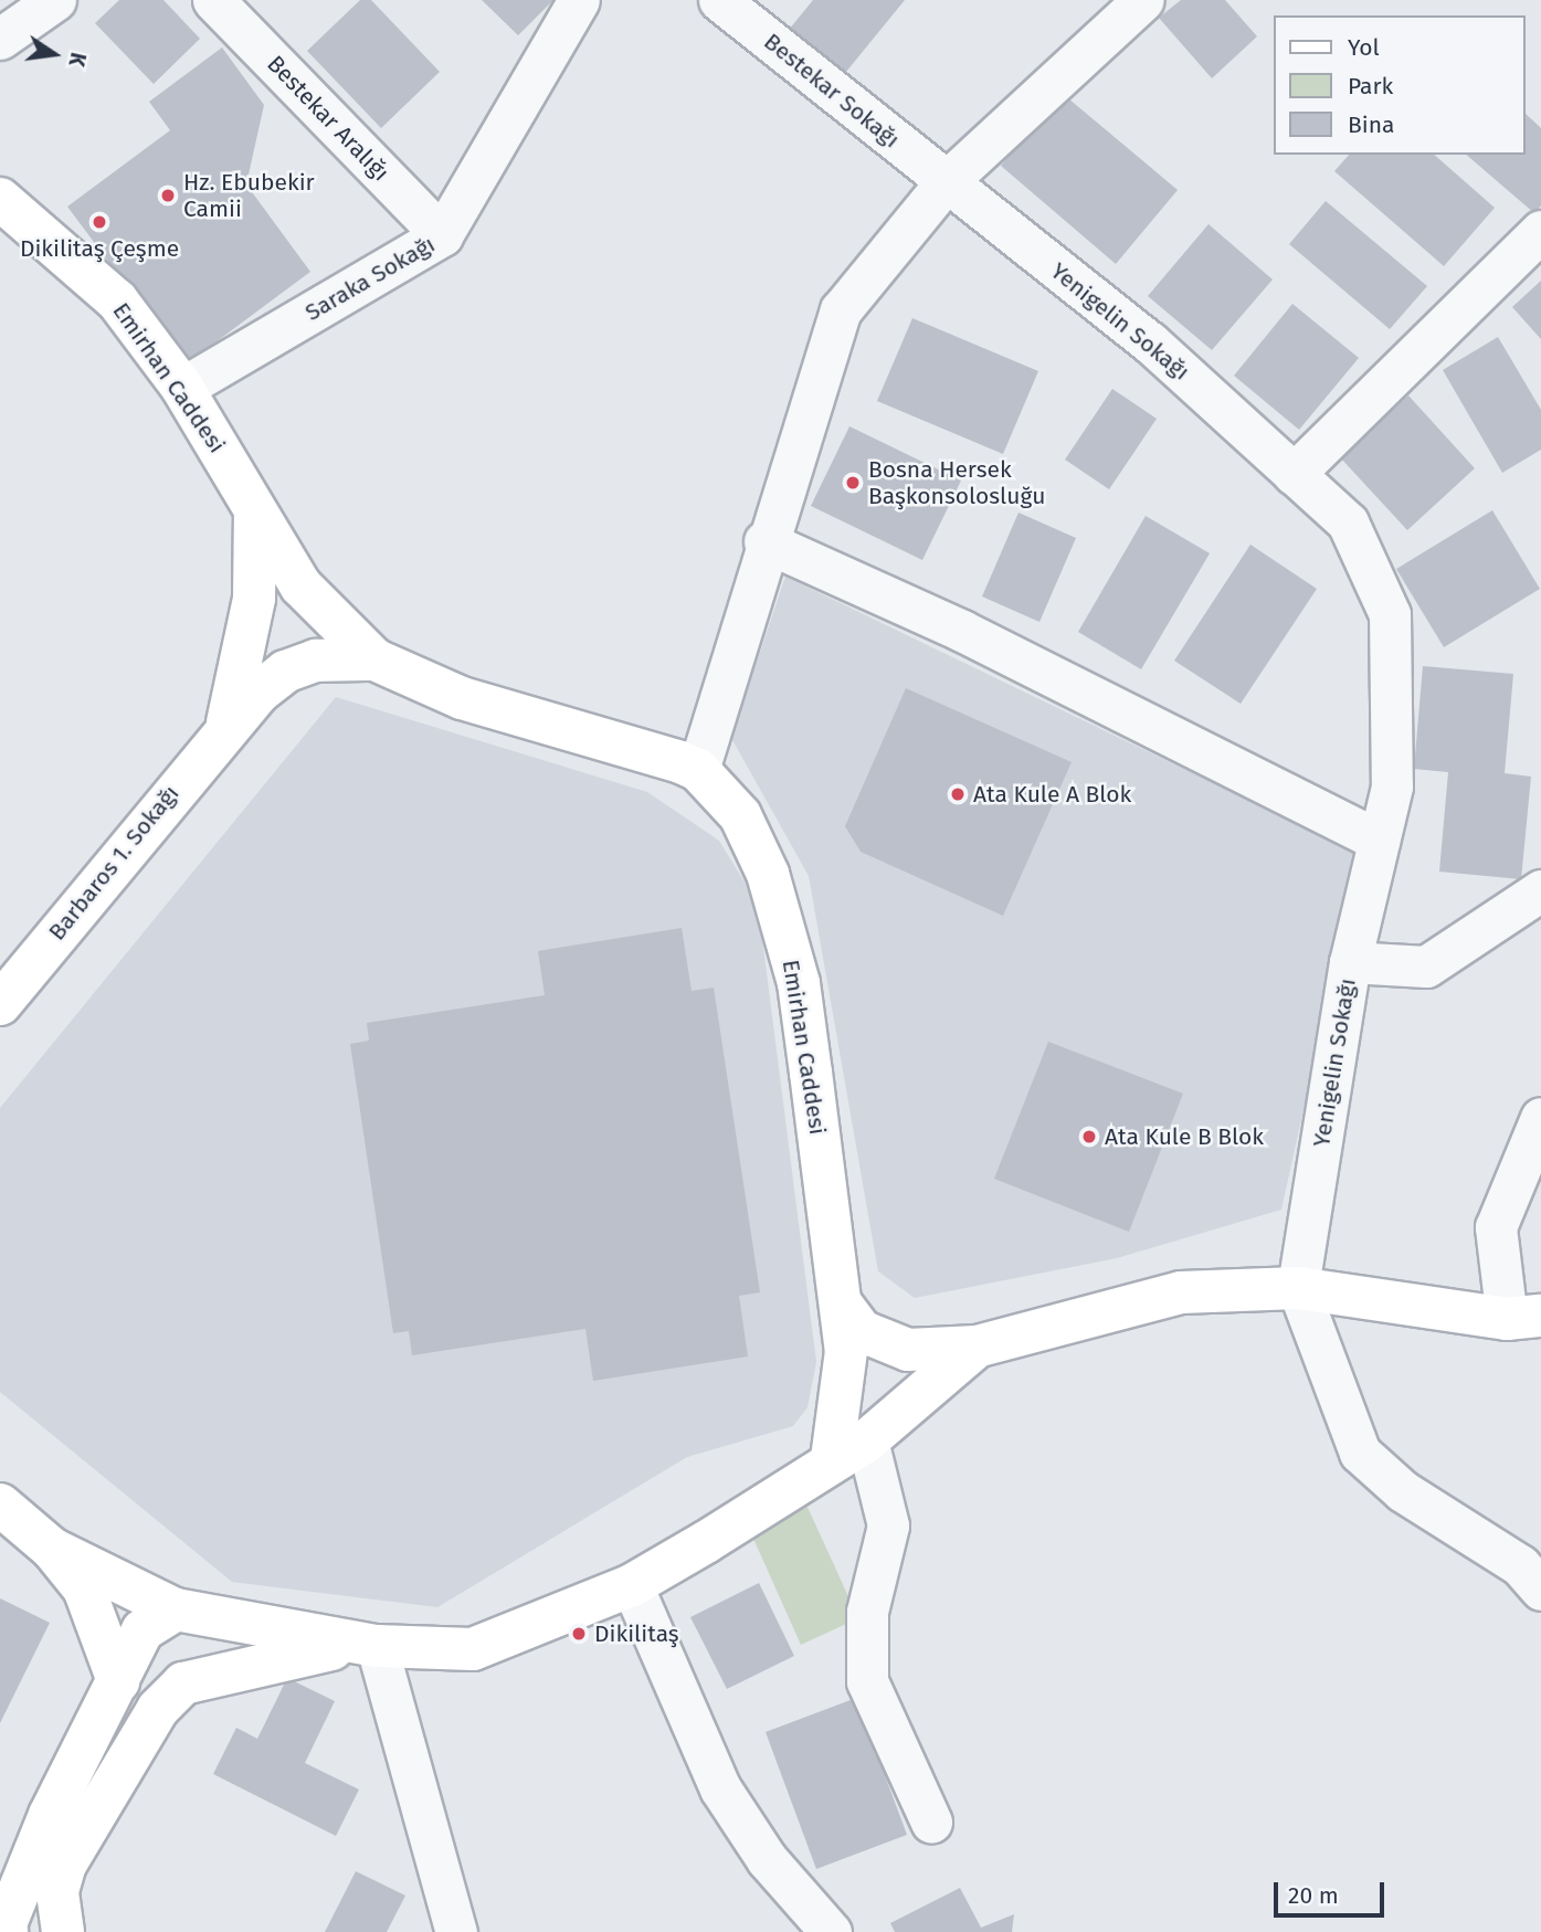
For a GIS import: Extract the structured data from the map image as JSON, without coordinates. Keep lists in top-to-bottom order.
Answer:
{
  "streets": {
    "street": [
      "Bestekar Sokağı",
      "Bestekar Aralığı",
      "Saraka Sokağı",
      "Yenigelin Sokağı",
      "Emirhan Caddesi",
      "Barbaros 1. Sokağı"
    ]
  },
  "crossings": [
    ["Bestekar Sokağı", "Yenigelin Sokağı"],
    ["Bestekar Aralığı", "Saraka Sokağı"],
    ["Saraka Sokağı", "Emirhan Caddesi"],
    ["Emirhan Caddesi", "Barbaros 1. Sokağı"]
  ],
  "places": [
    "Hz. Ebubekir Camii",
    "Dikilitaş Çeşme",
    "Bosna Hersek Başkonsolosluğu",
    "Ata Kule A Blok",
    "Ata Kule B Blok",
    "Dikilitaş"
  ],
  "legend": ["Yol", "Park", "Bina"],
  "scale_bar": "20 m",
  "north": "right"
}
